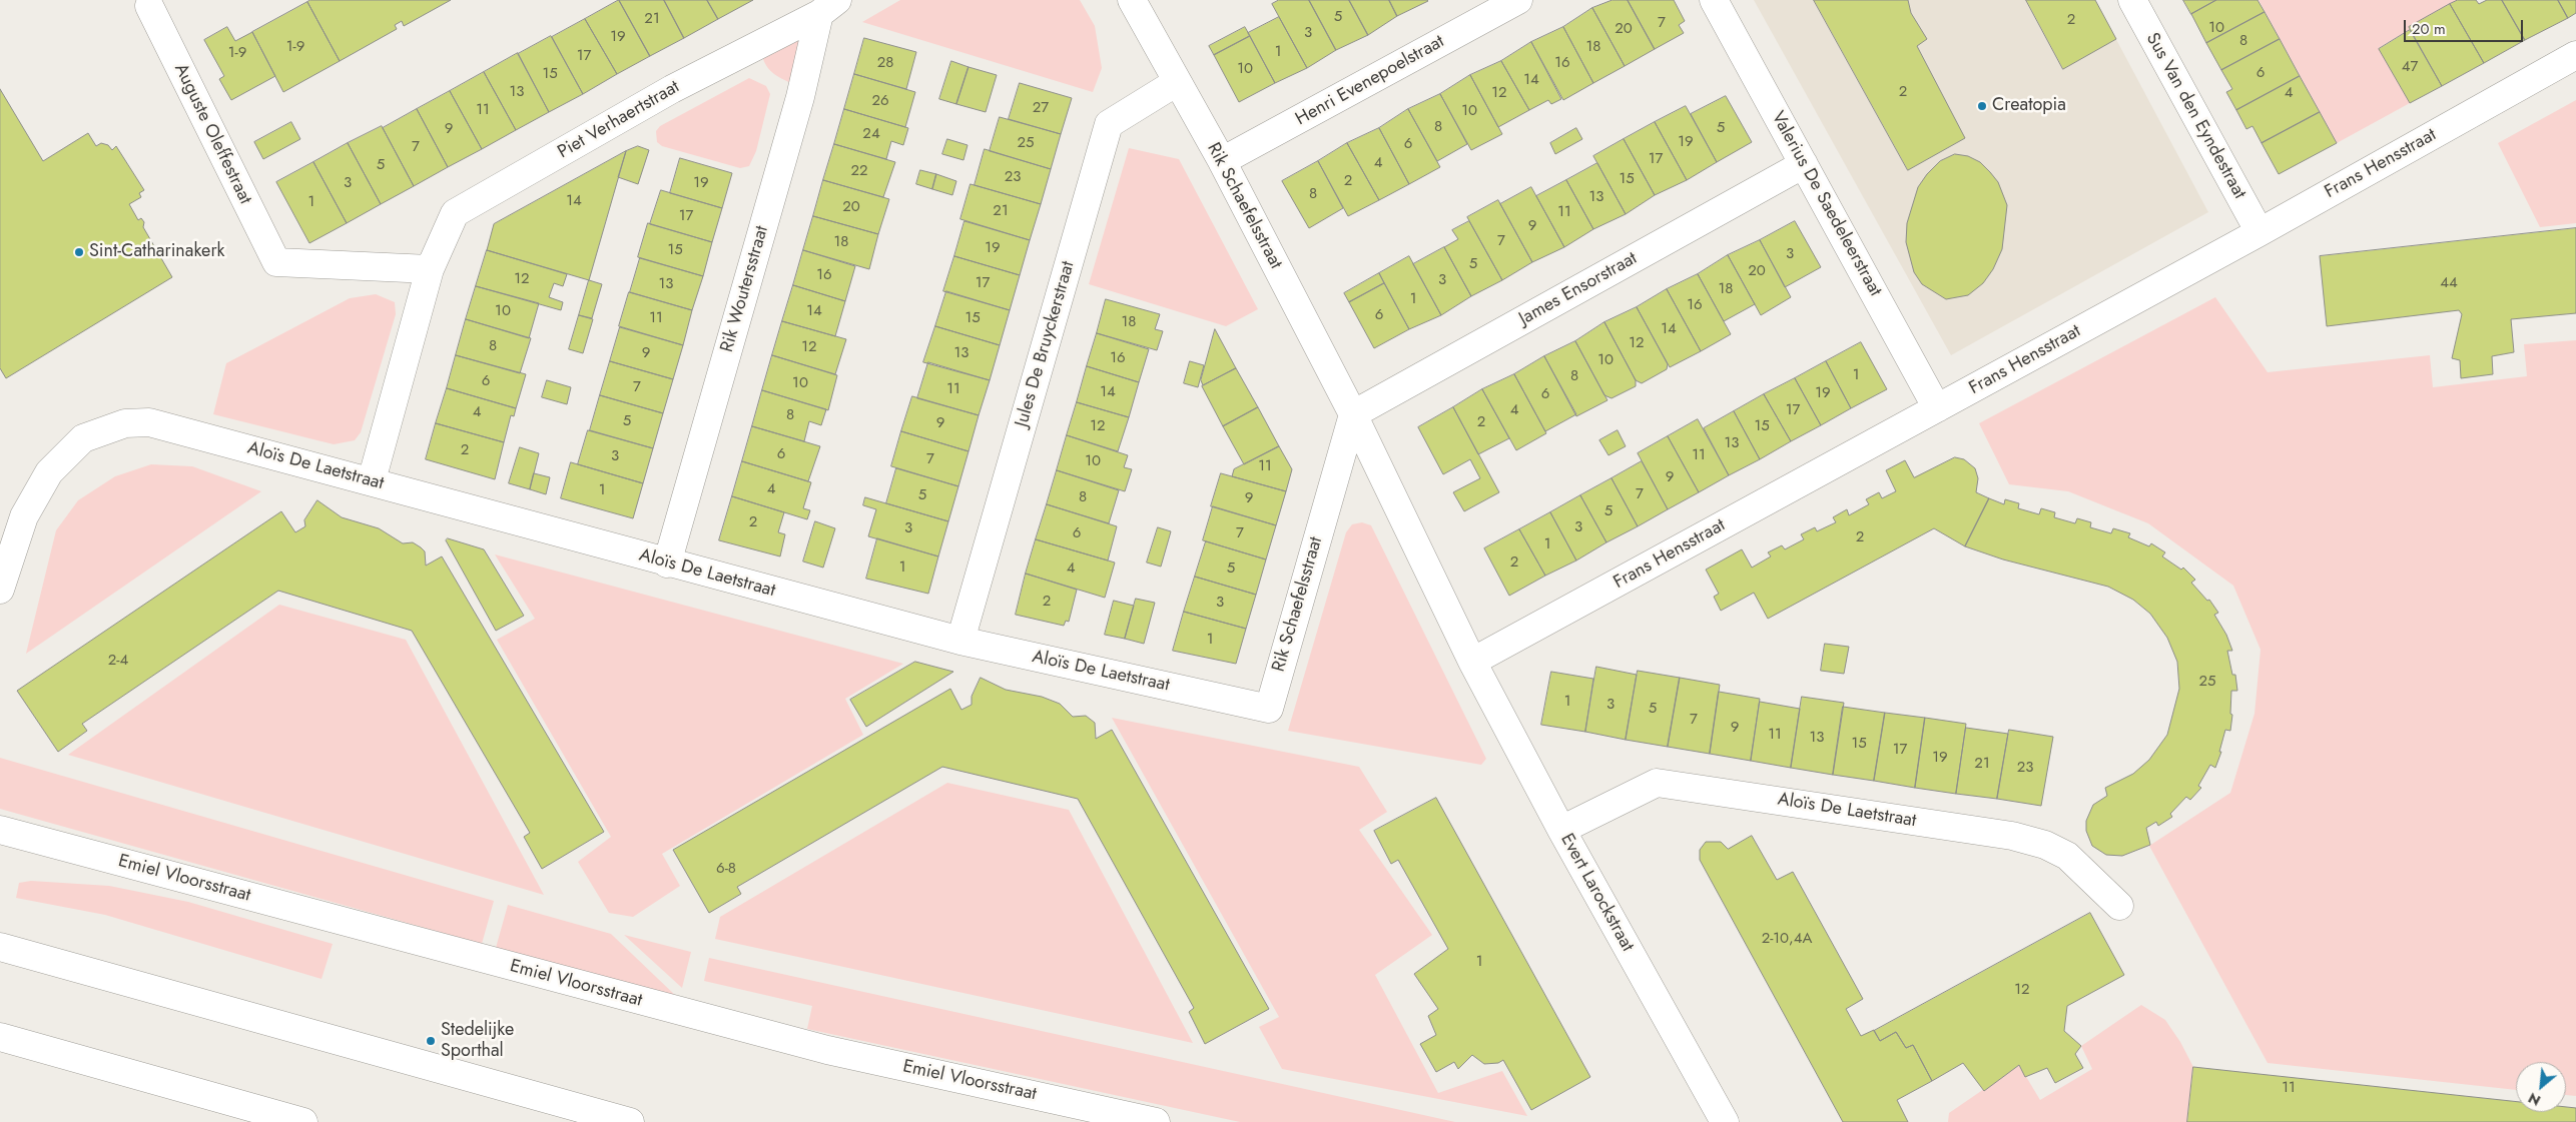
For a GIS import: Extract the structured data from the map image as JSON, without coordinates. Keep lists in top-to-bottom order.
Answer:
{
  "streets": {
    "street": [
      "Henri Evenepoelstraat",
      "Sus Van den Eyndestraat",
      "Piet Verhaertstraat",
      "Auguste Oleffestraat",
      "Frans Hensstraat",
      "Valerius De Saedeleerstraat",
      "Rik Schaefelsstraat",
      "Rik Woutersstraat",
      "James Ensorstraat",
      "Jules De Bruyckerstraat",
      "Aloïs De Laetstraat",
      "Emiel Vloorsstraat",
      "Evert Larockstraat"
    ]
  },
  "crossings": [
    ["Henri Evenepoelstraat", "Rik Schaefelsstraat"],
    ["Sus Van den Eyndestraat", "Frans Hensstraat"],
    ["Piet Verhaertstraat", "Auguste Oleffestraat"],
    ["Piet Verhaertstraat", "Rik Woutersstraat"],
    ["Piet Verhaertstraat", "Aloïs De Laetstraat"],
    ["Frans Hensstraat", "Valerius De Saedeleerstraat"],
    ["Frans Hensstraat", "Rik Schaefelsstraat"],
    ["Frans Hensstraat", "Evert Larockstraat"],
    ["Valerius De Saedeleerstraat", "James Ensorstraat"],
    ["Rik Schaefelsstraat", "James Ensorstraat"],
    ["Rik Schaefelsstraat", "Jules De Bruyckerstraat"],
    ["Rik Schaefelsstraat", "Aloïs De Laetstraat"],
    ["Rik Schaefelsstraat", "Evert Larockstraat"],
    ["Rik Woutersstraat", "Aloïs De Laetstraat"],
    ["Jules De Bruyckerstraat", "Aloïs De Laetstraat"],
    ["Aloïs De Laetstraat", "Evert Larockstraat"]
  ],
  "places": ["Creatopia", "Sint-Catharinakerk", "Stedelijke Sporthal"],
  "house_numbers": [
    "5",
    "21",
    "2",
    "7",
    "10",
    "20",
    "3",
    "19",
    "8",
    "1-9",
    "18",
    "1",
    "1-9",
    "17",
    "28",
    "16",
    "47",
    "10",
    "6",
    "15",
    "14",
    "13",
    "2",
    "12",
    "4",
    "26",
    "27",
    "11",
    "10",
    "8",
    "5",
    "9",
    "24",
    "19",
    "25",
    "6",
    "7",
    "17",
    "4",
    "5",
    "22",
    "23",
    "15",
    "2",
    "3",
    "19",
    "8",
    "13",
    "14",
    "1",
    "20",
    "21",
    "11",
    "17",
    "9",
    "7",
    "18",
    "19",
    "15",
    "3",
    "5",
    "20",
    "16",
    "12",
    "3",
    "17",
    "44",
    "13",
    "18",
    "1",
    "16",
    "10",
    "14",
    "6",
    "11",
    "15",
    "18",
    "14",
    "12",
    "8",
    "12",
    "9",
    "13",
    "16",
    "10",
    "1",
    "8",
    "6",
    "10",
    "7",
    "11",
    "14",
    "19",
    "6",
    "4",
    "17",
    "4",
    "8",
    "5",
    "2",
    "9",
    "12",
    "15",
    "13",
    "2",
    "6",
    "11",
    "3",
    "7",
    "10",
    "11",
    "9",
    "4",
    "1",
    "7",
    "5",
    "8",
    "9",
    "5",
    "2",
    "3",
    "3",
    "6",
    "7",
    "2",
    "1",
    "2",
    "1",
    "4",
    "5",
    "2",
    "3",
    "1",
    "2-4",
    "25",
    "1",
    "3",
    "5",
    "7",
    "9",
    "11",
    "13",
    "15",
    "17",
    "19",
    "21",
    "23",
    "6-8",
    "2-10,4A",
    "1",
    "12",
    "11"
  ],
  "scale_bar": "20 m",
  "north": "bottom left"
}
